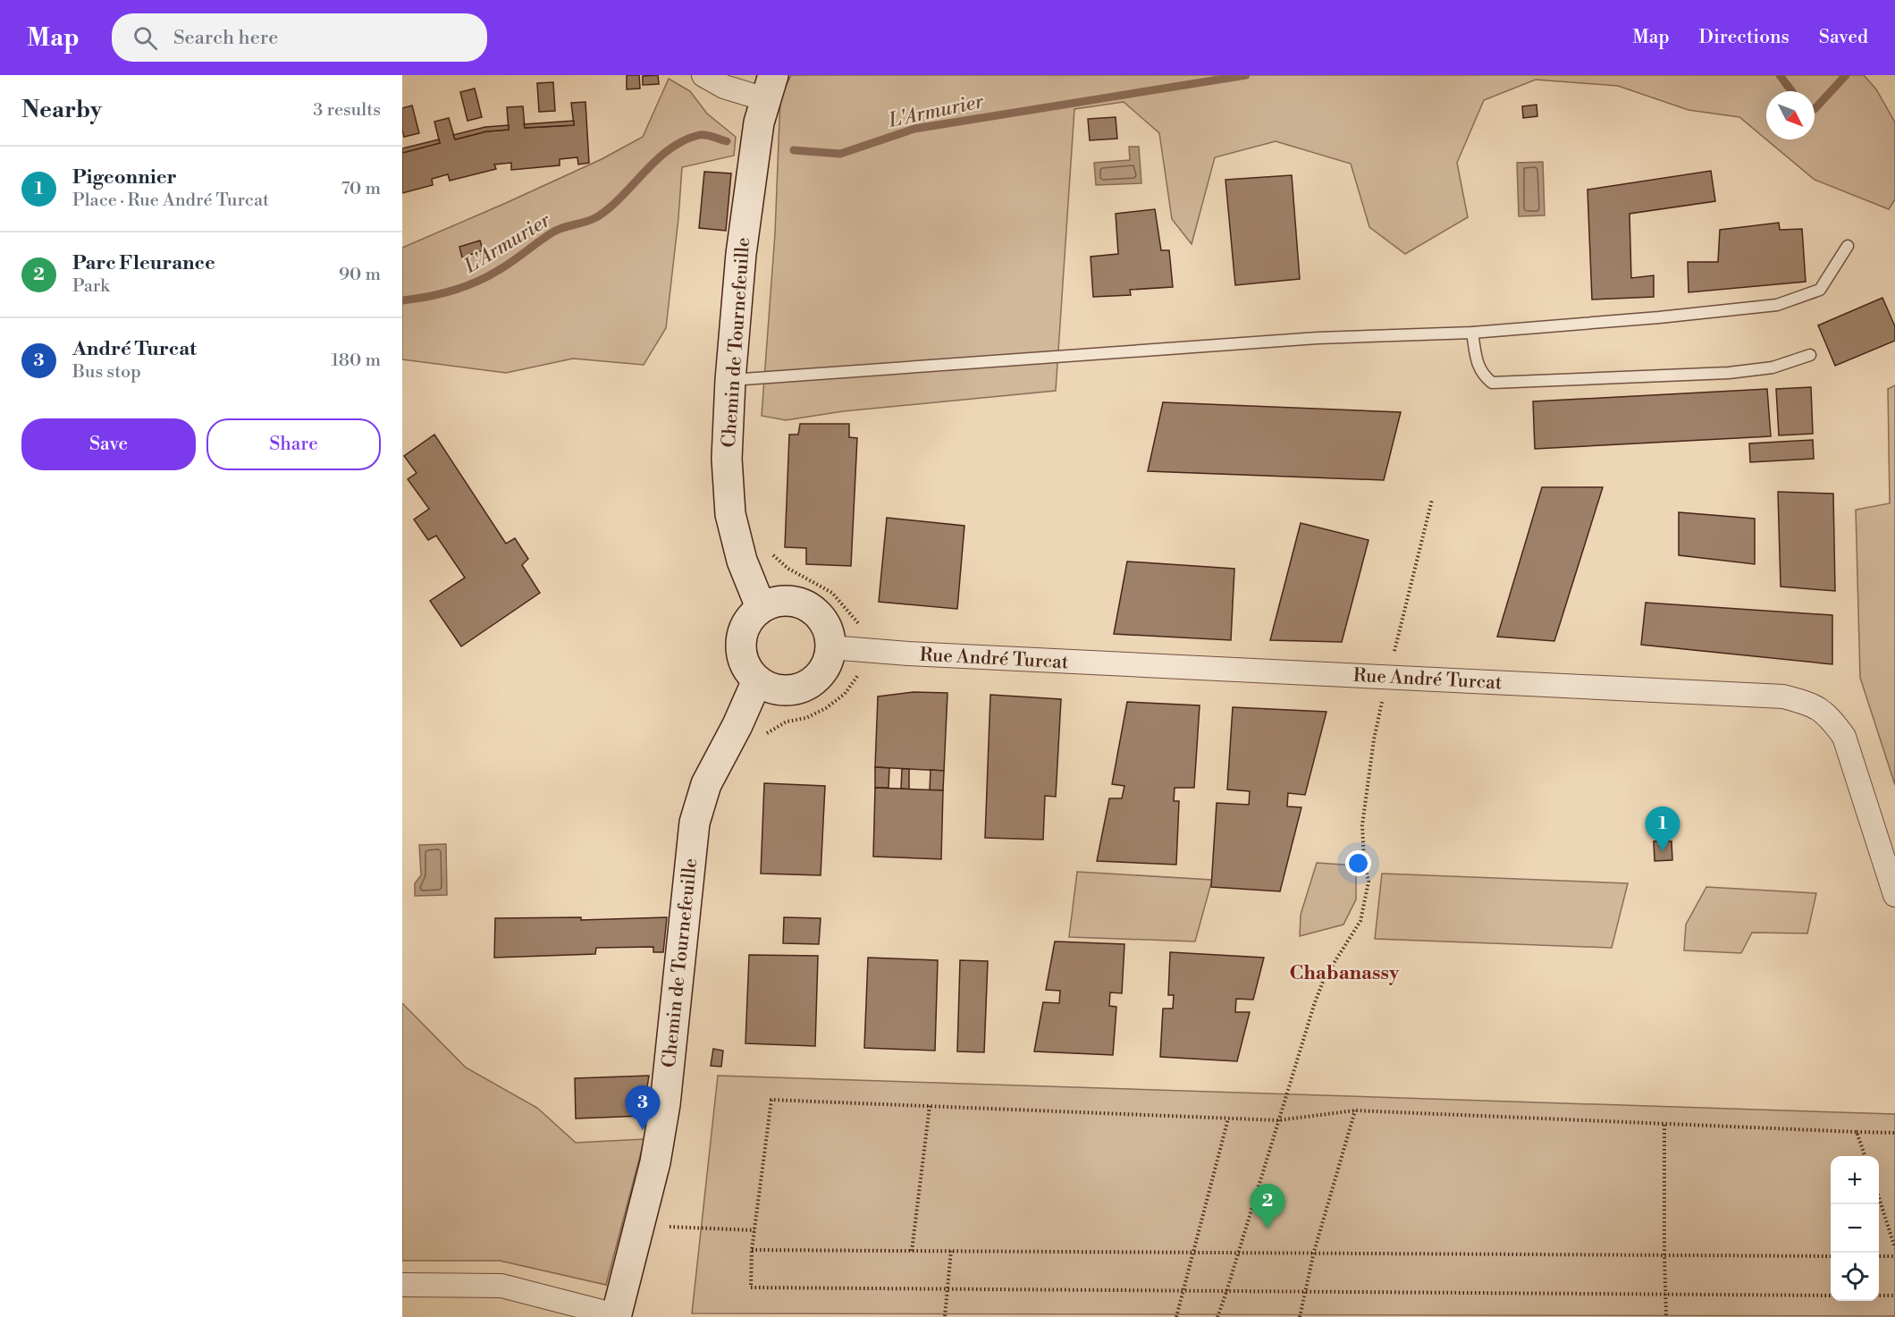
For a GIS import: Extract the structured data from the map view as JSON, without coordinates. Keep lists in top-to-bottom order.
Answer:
{
  "streets": {
    "street": ["Chemin de Tournefeuille", "Rue André Turcat"]
  },
  "crossings": [
    ["Chemin de Tournefeuille", "Rue André Turcat"]
  ],
  "districts": ["Chabanassy"],
  "water": ["L'Armurier"],
  "north": "bottom right",
  "page": {
    "header": "Map",
    "search": "Search here",
    "nav": ["Map", "Directions", "Saved"],
    "heading": ["Nearby", "3 results"],
    "list": [
      {
        "mark": "1",
        "name": "Pigeonnier",
        "note": "Place · Rue André Turcat",
        "value": "70 m"
      },
      {
        "mark": "2",
        "name": "Parc Fleurance",
        "note": "Park",
        "value": "90 m"
      },
      {
        "mark": "3",
        "name": "André Turcat",
        "note": "Bus stop",
        "value": "180 m"
      }
    ],
    "buttons": ["Save", "Share"],
    "pins": ["1", "3", "2"],
    "map_buttons": ["+", "−"]
  }
}
